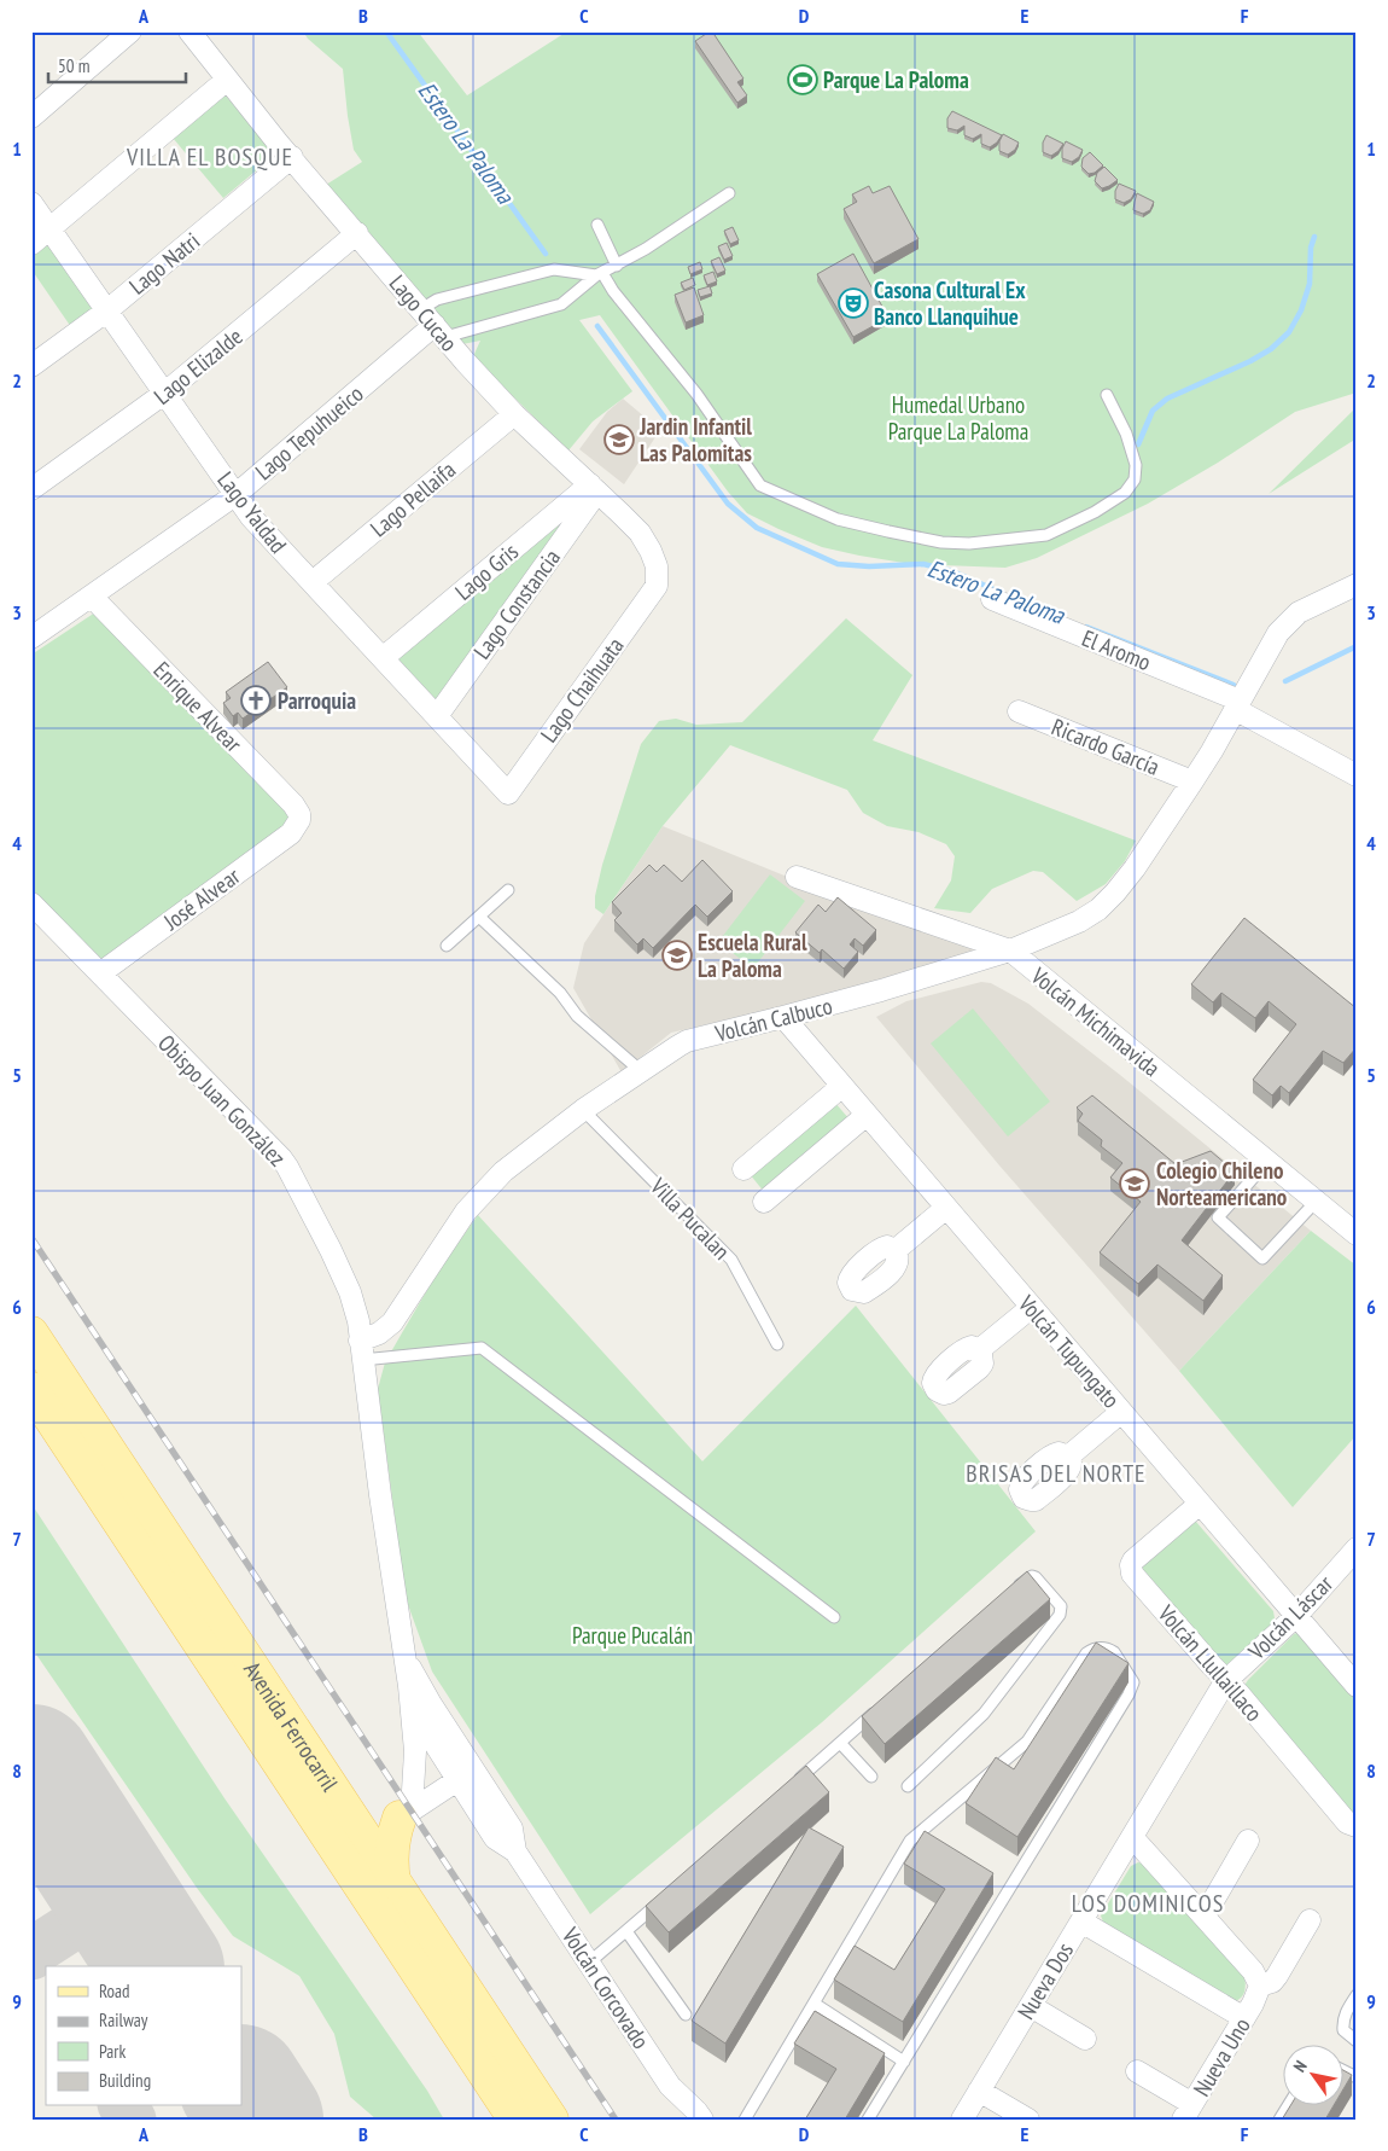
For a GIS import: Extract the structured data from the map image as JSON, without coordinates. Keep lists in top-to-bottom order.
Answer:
{
  "streets": {
    "main road": ["Avenida Ferrocarril"],
    "street": [
      "Lago Natri",
      "Lago Cucao",
      "Lago Elizalde",
      "Lago Tepuhueico",
      "Lago Pellaifa",
      "Lago Yaldad",
      "Lago Gris",
      "Lago Constancia",
      "El Aromo",
      "Lago Chaihuata",
      "Enrique Alvear",
      "Ricardo García",
      "José Alvear",
      "Volcán Calbuco",
      "Volcán Michimavida",
      "Obispo Juan González",
      "Volcán Tupungato",
      "Volcán Láscar",
      "Volcán Llullaillaco",
      "Nueva Dos",
      "Volcán Corcovado",
      "Nueva Uno"
    ],
    "lane": ["Villa Pucalan"]
  },
  "crossings": [
    ["Lago Natri", "Lago Cucao"],
    ["Lago Natri", "Lago Yaldad"],
    ["Lago Cucao", "Lago Elizalde"],
    ["Lago Cucao", "Lago Tepuhueico"],
    ["Lago Cucao", "Lago Pellaifa"],
    ["Lago Cucao", "Lago Gris"],
    ["Lago Cucao", "Lago Constancia"],
    ["Lago Cucao", "Lago Chaihuata"],
    ["Lago Elizalde", "Lago Yaldad"],
    ["Lago Tepuhueico", "Lago Yaldad"],
    ["Lago Tepuhueico", "Enrique Alvear"],
    ["Lago Pellaifa", "Lago Yaldad"],
    ["Lago Yaldad", "Lago Gris"],
    ["Lago Yaldad", "Lago Constancia"],
    ["Lago Yaldad", "Lago Chaihuata"],
    ["Lago Gris", "Lago Constancia"],
    ["El Aromo", "Volcán Calbuco"],
    ["Enrique Alvear", "José Alvear"],
    ["Ricardo García", "Volcán Calbuco"],
    ["José Alvear", "Obispo Juan González"],
    ["Volcán Calbuco", "Volcán Michimavida"],
    ["Volcán Calbuco", "Obispo Juan González"],
    ["Volcán Calbuco", "Villa Pucalan"],
    ["Volcán Calbuco", "Volcán Tupungato"],
    ["Obispo Juan González", "Volcán Corcovado"],
    ["Volcán Tupungato", "Volcán Láscar"],
    ["Volcán Tupungato", "Volcán Llullaillaco"],
    ["Volcán Láscar", "Volcán Llullaillaco"],
    ["Volcán Láscar", "Nueva Dos"],
    ["Volcán Llullaillaco", "Nueva Dos"]
  ],
  "districts": ["VILLA EL BOSQUE", "BRISAS DEL NORTE", "LOS DOMINICOS"],
  "water": ["Estero La Paloma"],
  "parks": ["Humedal Urbano Parque La Paloma", "Parque Pucalán"],
  "places": {
    "sports": ["Parque La Paloma"],
    "theatre": ["Casona Cultural Ex Banco Llanquihue"],
    "school or university": ["Jardin Infantil Las Palomitas", "Escuela Rural La Paloma", "Colegio Chileno Norteamericano"],
    "church": ["Parroquia"]
  },
  "legend": [
    "Road",
    "Railway",
    "Park",
    "Building"
  ],
  "scale_bar": "50 m",
  "north": "top left",
  "grid": {
    "columns": [
      "A",
      "B",
      "C",
      "D",
      "E",
      "F"
    ],
    "rows": [
      "1",
      "2",
      "3",
      "4",
      "5",
      "6",
      "7",
      "8",
      "9"
    ]
  }
}
